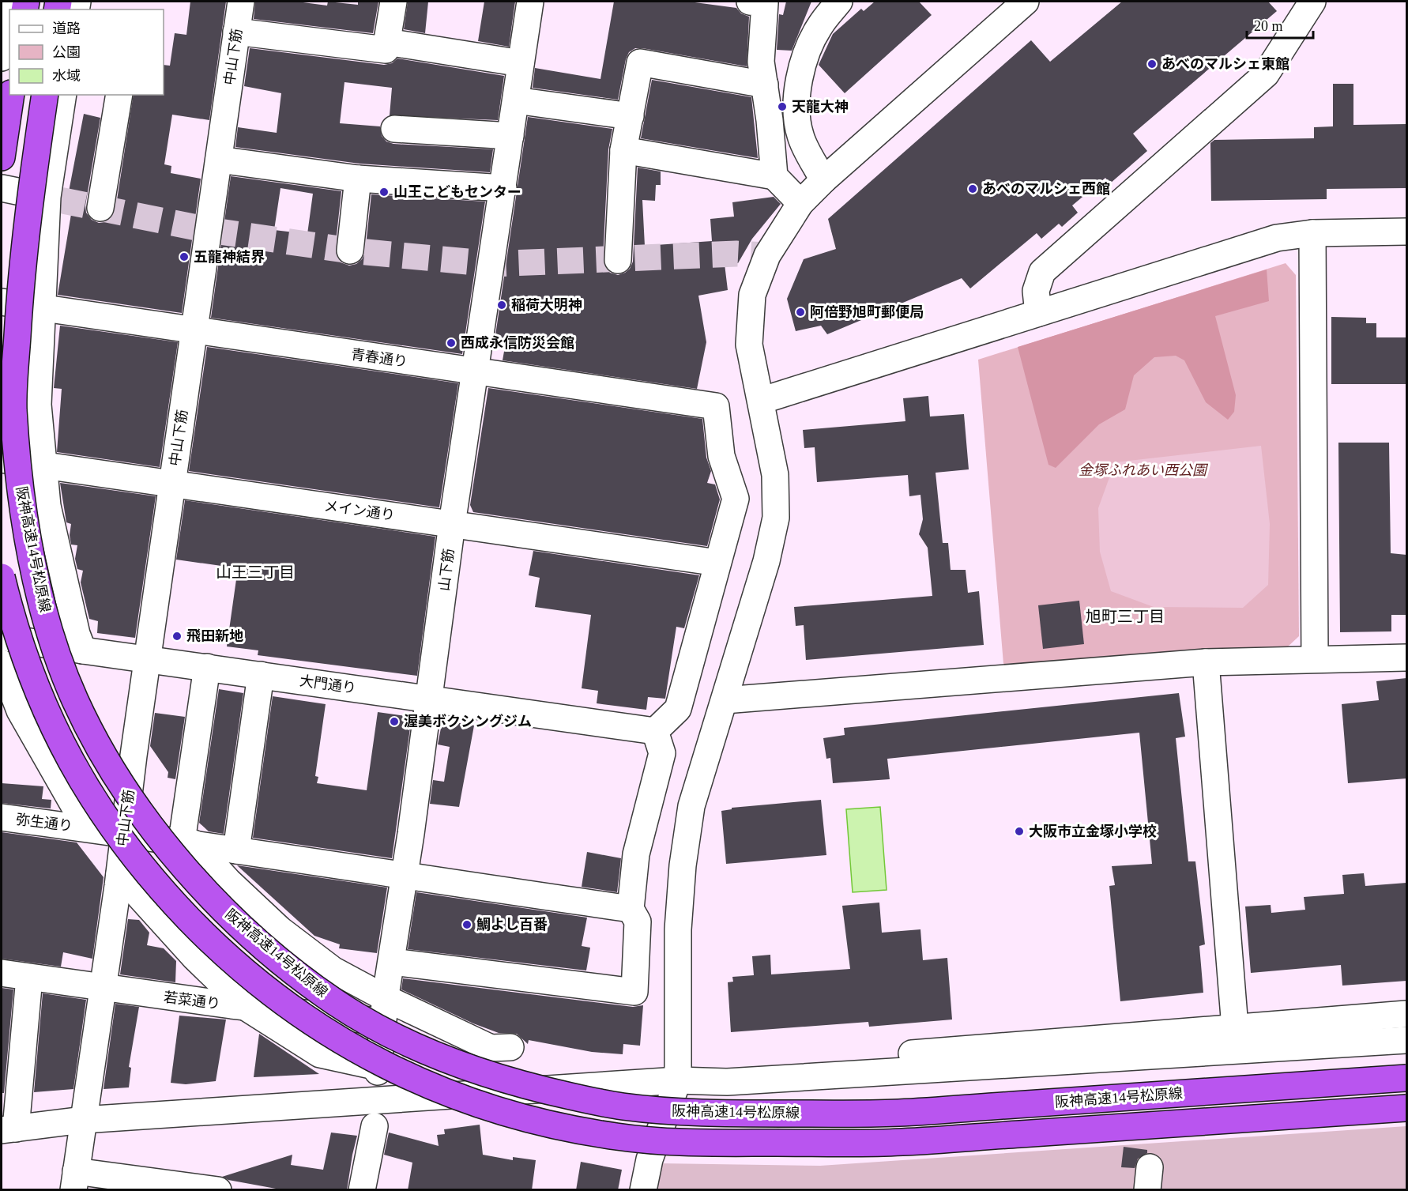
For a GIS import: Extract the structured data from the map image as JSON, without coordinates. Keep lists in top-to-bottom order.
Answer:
{
  "streets": {
    "highway": ["阪神高速14号松原線"],
    "street": [
      "中山下筋",
      "青春通り",
      "メイン通り",
      "山下筋",
      "大門通り",
      "弥生通り",
      "若菜通り"
    ]
  },
  "crossings": [
    ["中山下筋", "青春通り"],
    ["中山下筋", "メイン通り"],
    ["中山下筋", "大門通り"],
    ["中山下筋", "弥生通り"],
    ["中山下筋", "若菜通り"],
    ["青春通り", "メイン通り"],
    ["青春通り", "山下筋"],
    ["メイン通り", "山下筋"],
    ["山下筋", "大門通り"],
    ["山下筋", "弥生通り"],
    ["山下筋", "若菜通り"]
  ],
  "districts": ["山王三丁目", "旭町三丁目"],
  "parks": ["金塚ふれあい西公園"],
  "places": [
    "あべのマルシェ東館",
    "天龍大神",
    "あべのマルシェ西館",
    "山王こどもセンター",
    "五龍神結界",
    "稲荷大明神",
    "阿倍野旭町郵便局",
    "西成永信防災会館",
    "飛田新地",
    "渥美ボクシングジム",
    "大阪市立金塚小学校",
    "鯛よし百番"
  ],
  "legend": ["道路", "公園", "水域"],
  "scale_bar": "20 m"
}
